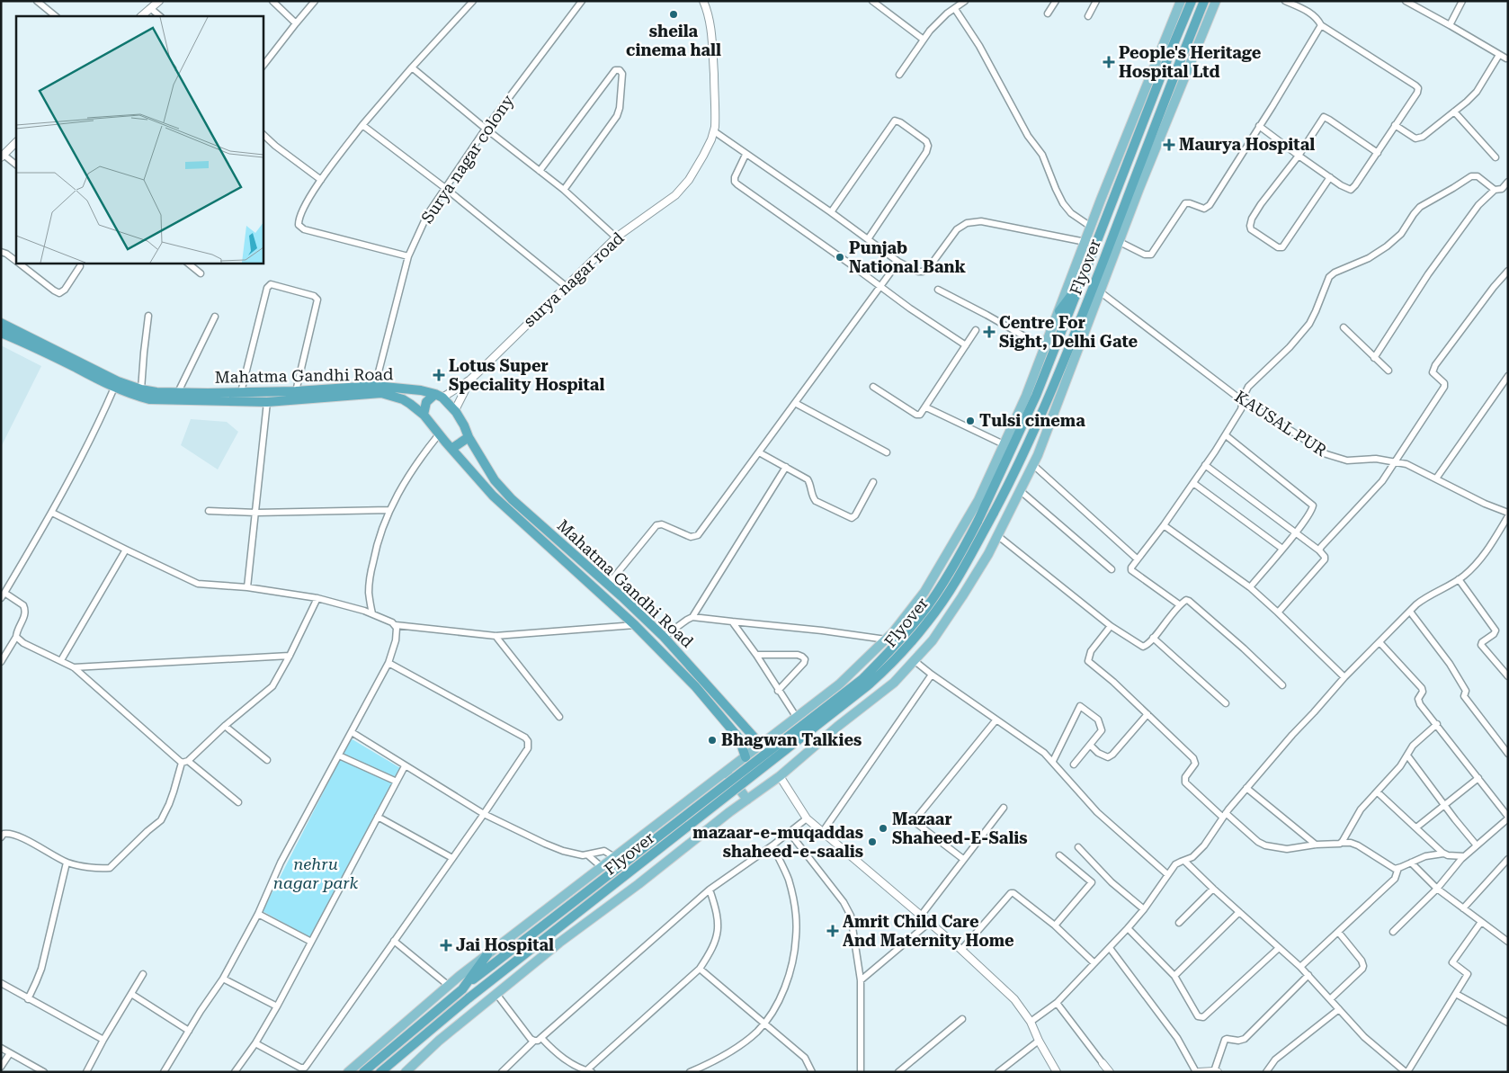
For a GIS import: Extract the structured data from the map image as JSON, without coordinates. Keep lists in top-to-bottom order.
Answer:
{
  "streets": {
    "highway": ["Flyover", "Mahatma Gandhi Road"],
    "street": ["Surya nagar colony", "surya nagar road", "KAUSAL PUR"]
  },
  "crossings": [
    ["Surya nagar colony", "Mahatma Gandhi Road"],
    ["surya nagar road", "Mahatma Gandhi Road"]
  ],
  "parks": ["nehru nagar park"],
  "places": {
    "other": [
      "sheila cinema hall",
      "Punjab National Bank",
      "Tulsi cinema",
      "Bhagwan Talkies",
      "Mazaar Shaheed-E-Salis",
      "mazaar-e-muqaddas shaheed-e-saalis"
    ],
    "health": [
      "People's Heritage Hospital Ltd",
      "Maurya Hospital",
      "Centre For Sight, Delhi Gate",
      "Lotus Super Speciality Hospital",
      "Amrit Child Care And Maternity Home",
      "Jai Hospital"
    ]
  }
}
